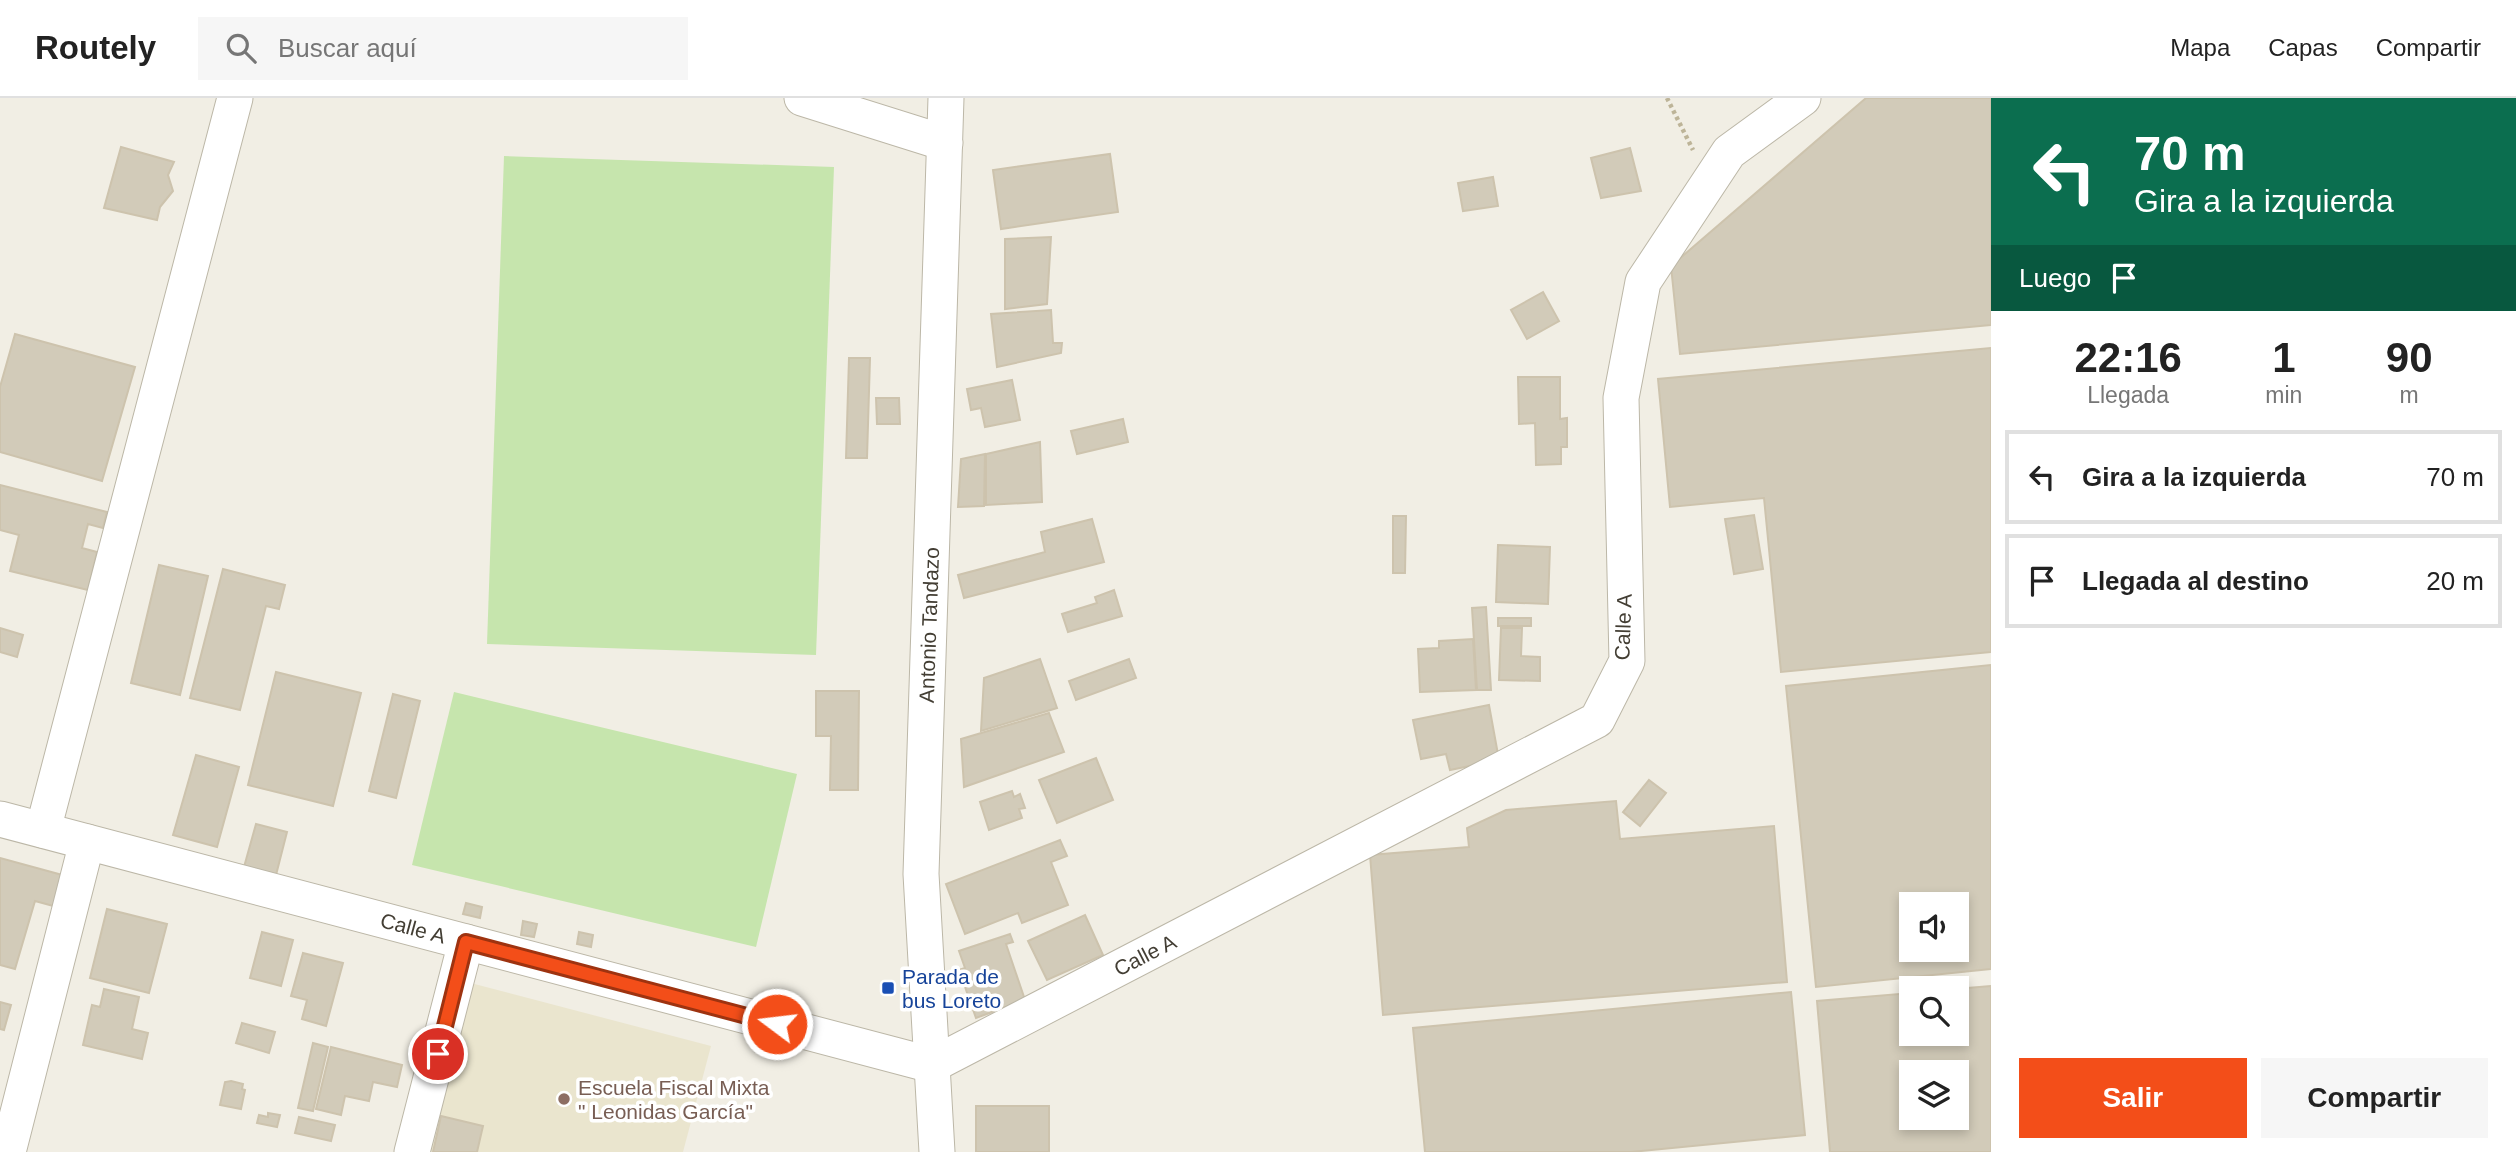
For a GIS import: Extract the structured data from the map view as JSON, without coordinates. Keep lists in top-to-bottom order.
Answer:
{
  "streets": {
    "street": ["Antonio Tandazo", "Calle A"]
  },
  "crossings": [
    ["Antonio Tandazo", "Calle A"]
  ],
  "places": {
    "transit": ["Parada de bus Loreto"],
    "other": ["Escuela Fiscal Mixta \" Leonidas García\""]
  },
  "page": {
    "header": "Routely",
    "search": "Buscar aquí",
    "nav": ["Mapa", "Capas", "Compartir"],
    "turn": ["70 m", "Gira a la izquierda"],
    "then": "Luego",
    "eta": [
      "22:16",
      "Llegada",
      "1",
      "min",
      "90",
      "m"
    ],
    "list": [
      {
        "name": "Gira a la izquierda",
        "value": "70 m"
      },
      {
        "name": "Llegada al destino",
        "value": "20 m"
      }
    ],
    "buttons": ["Salir", "Compartir"]
  }
}
